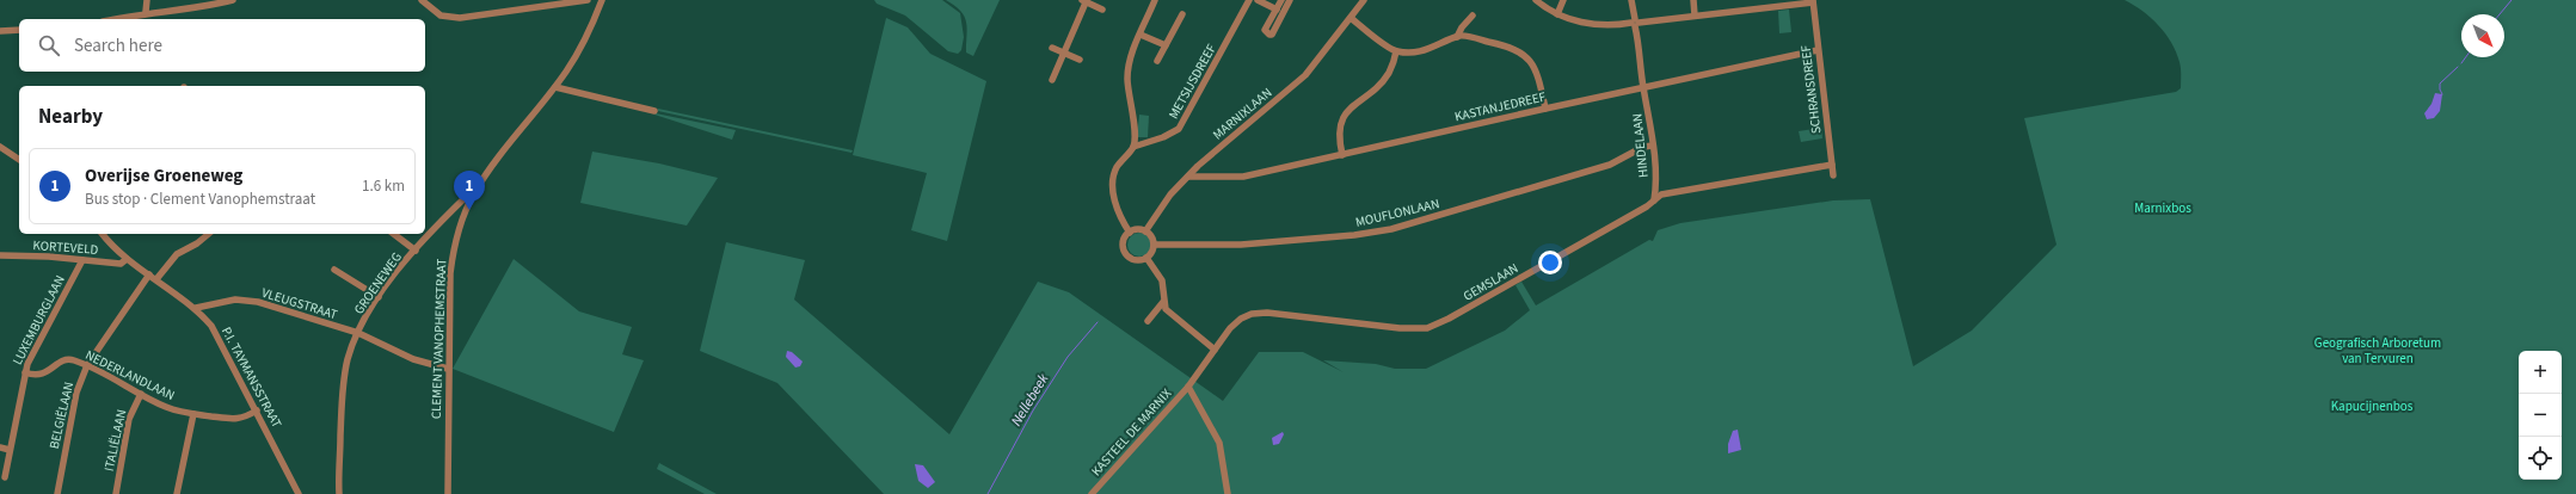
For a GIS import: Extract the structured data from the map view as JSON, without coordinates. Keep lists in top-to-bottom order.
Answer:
{
  "streets": {
    "street": [
      "METSIJSDREEF",
      "SCHRANSDREEF",
      "KASTANJEDREEF",
      "MARNIXLAAN",
      "HINDELAAN",
      "MOUFLONLAAN",
      "KORTEVELD",
      "GEMSLAAN",
      "GROENEWEG",
      "VLEUGSTRAAT",
      "LUXEMBURGLAAN",
      "CLEMENT VANOPHEMSTRAAT",
      "NEDERLANDLAAN",
      "P.I. TAYMANSSTRAAT",
      "BELGIËLAAN",
      "KASTEEL DE MARNIX",
      "ITALIËLAAN"
    ]
  },
  "crossings": [
    ["SCHRANSDREEF", "KASTANJEDREEF"],
    ["SCHRANSDREEF", "GEMSLAAN"],
    ["KASTANJEDREEF", "MARNIXLAAN"],
    ["KASTANJEDREEF", "HINDELAAN"],
    ["MARNIXLAAN", "MOUFLONLAAN"],
    ["HINDELAAN", "MOUFLONLAAN"],
    ["HINDELAAN", "GEMSLAAN"],
    ["KORTEVELD", "LUXEMBURGLAAN"],
    ["KORTEVELD", "P.I. TAYMANSSTRAAT"],
    ["GEMSLAAN", "KASTEEL DE MARNIX"],
    ["GROENEWEG", "VLEUGSTRAAT"],
    ["GROENEWEG", "CLEMENT VANOPHEMSTRAAT"],
    ["VLEUGSTRAAT", "CLEMENT VANOPHEMSTRAAT"],
    ["VLEUGSTRAAT", "P.I. TAYMANSSTRAAT"],
    ["LUXEMBURGLAAN", "NEDERLANDLAAN"],
    ["NEDERLANDLAAN", "P.I. TAYMANSSTRAAT"],
    ["NEDERLANDLAAN", "BELGIËLAAN"],
    ["NEDERLANDLAAN", "ITALIËLAAN"],
    ["P.I. TAYMANSSTRAAT", "BELGIËLAAN"]
  ],
  "water": ["Nellebeek"],
  "parks": ["Marnixbos", "Geografisch Arboretum van Tervuren", "Kapucijnenbos"],
  "north": "bottom right",
  "page": {
    "search": "Search here",
    "heading": "Nearby",
    "list": [
      {
        "mark": "1",
        "name": "Overijse Groeneweg",
        "note": "Bus stop · Clement Vanophemstraat",
        "value": "1.6 km"
      }
    ],
    "pins": "1",
    "map_buttons": ["+", "−"]
  }
}
